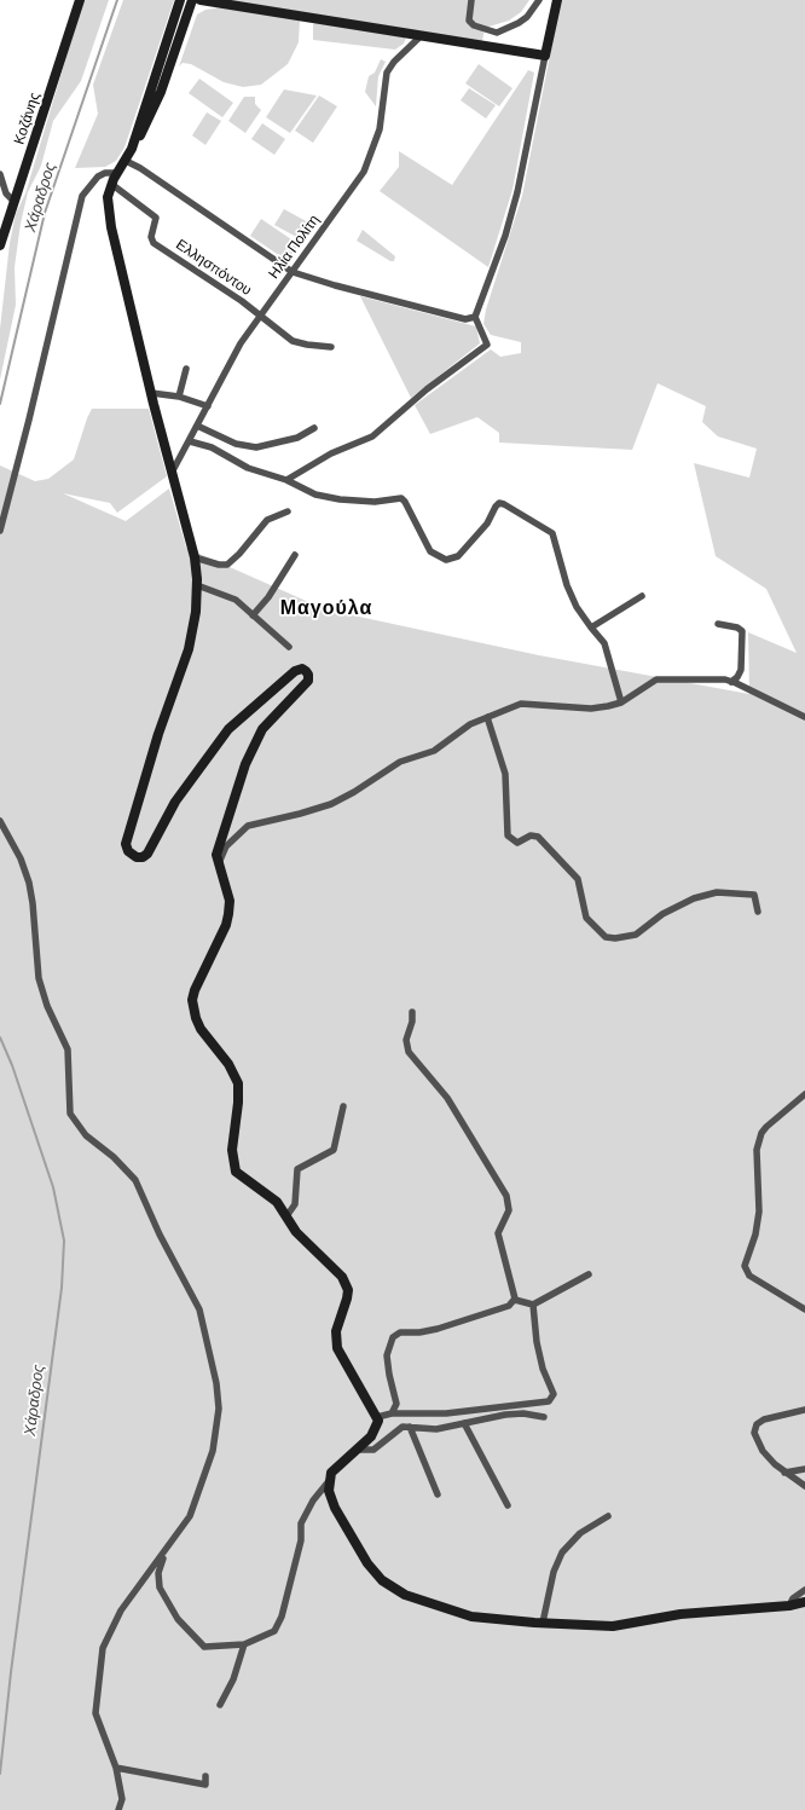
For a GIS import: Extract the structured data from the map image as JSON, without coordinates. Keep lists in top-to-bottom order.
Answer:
{
  "streets": {
    "main road": ["Κοζάνης"],
    "street": ["Ηλία Πολίτη", "Ελλησπόντου"]
  },
  "crossings": [
    ["Ηλία Πολίτη", "Ελλησπόντου"]
  ],
  "districts": ["Μαγούλα"],
  "water": ["Χάραδρος"]
}
